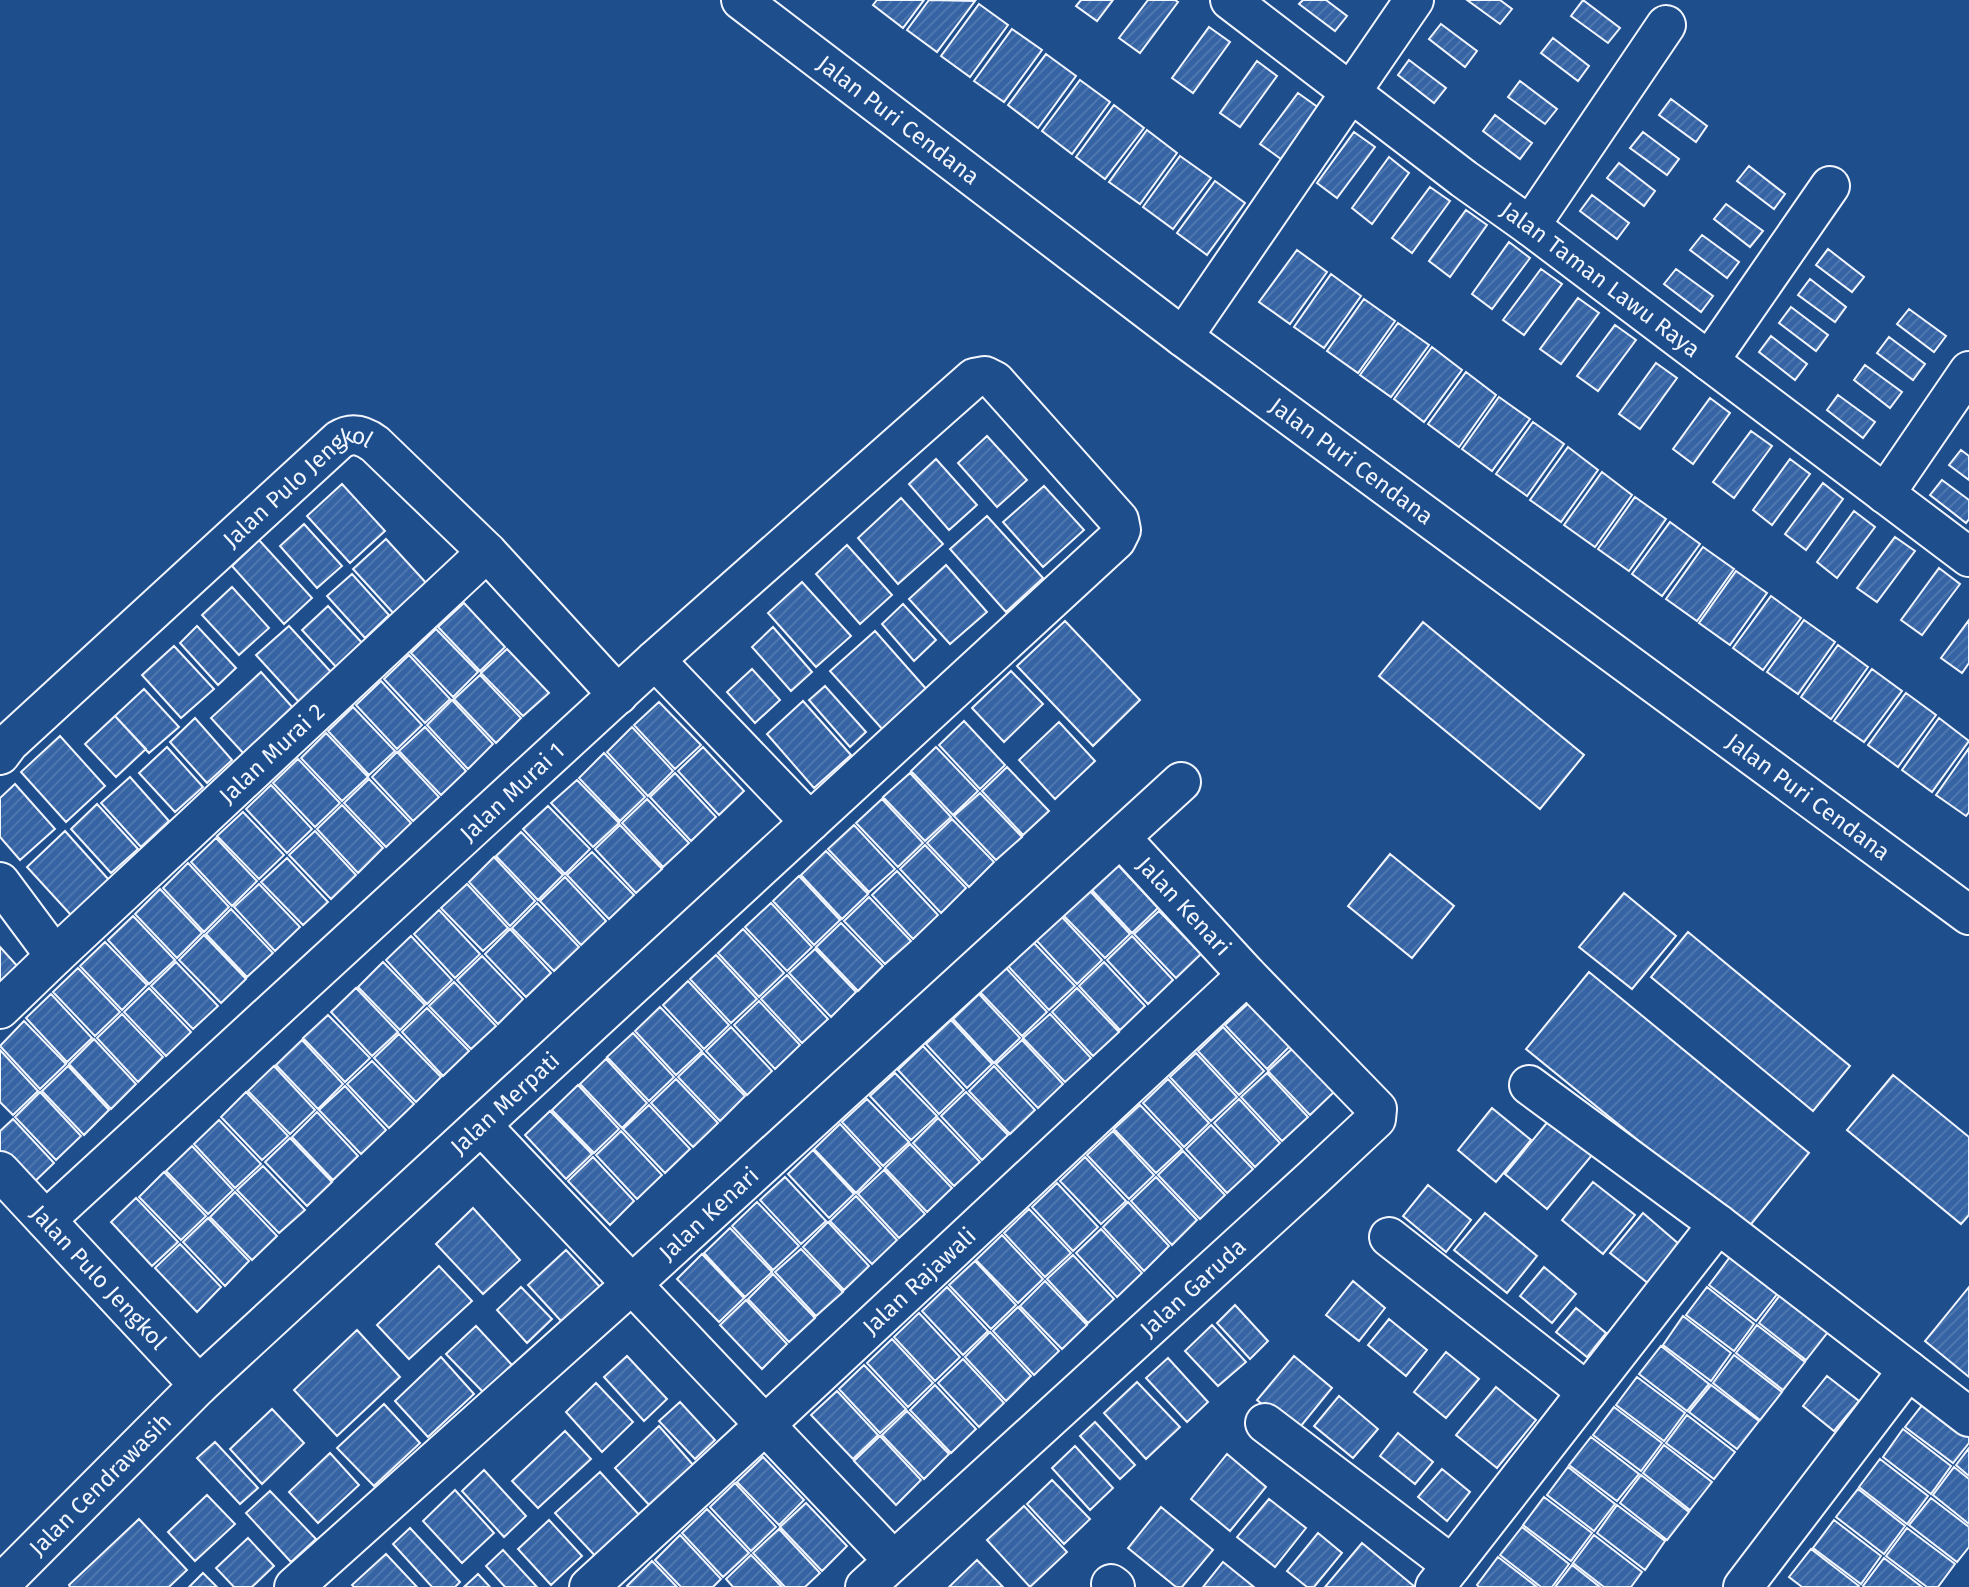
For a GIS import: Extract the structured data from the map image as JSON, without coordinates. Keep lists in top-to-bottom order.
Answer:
{
  "streets": {
    "street": [
      "Jalan Puri Cendana",
      "Jalan Taman Lawu Raya",
      "Jalan Pulo Jengkol",
      "Jalan Murai 2",
      "Jalan Murai 1",
      "Jalan Kenari",
      "Jalan Merpati",
      "Jalan Rajawali",
      "Jalan Garuda",
      "Jalan Cendrawasih"
    ]
  },
  "crossings": [
    ["Jalan Pulo Jengkol", "Jalan Murai 2"],
    ["Jalan Pulo Jengkol", "Jalan Murai 1"],
    ["Jalan Pulo Jengkol", "Jalan Merpati"],
    ["Jalan Pulo Jengkol", "Jalan Cendrawasih"],
    ["Jalan Murai 1", "Jalan Merpati"],
    ["Jalan Kenari", "Jalan Rajawali"],
    ["Jalan Kenari", "Jalan Garuda"],
    ["Jalan Merpati", "Jalan Cendrawasih"],
    ["Jalan Rajawali", "Jalan Garuda"]
  ]
}
